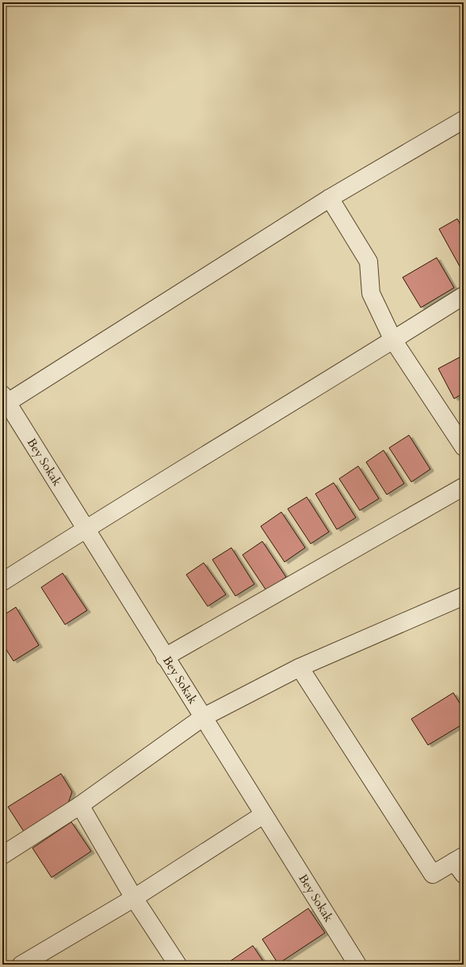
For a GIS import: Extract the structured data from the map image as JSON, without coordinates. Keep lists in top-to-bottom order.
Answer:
{
  "streets": {
    "street": ["Bey Sokak"]
  }
}
